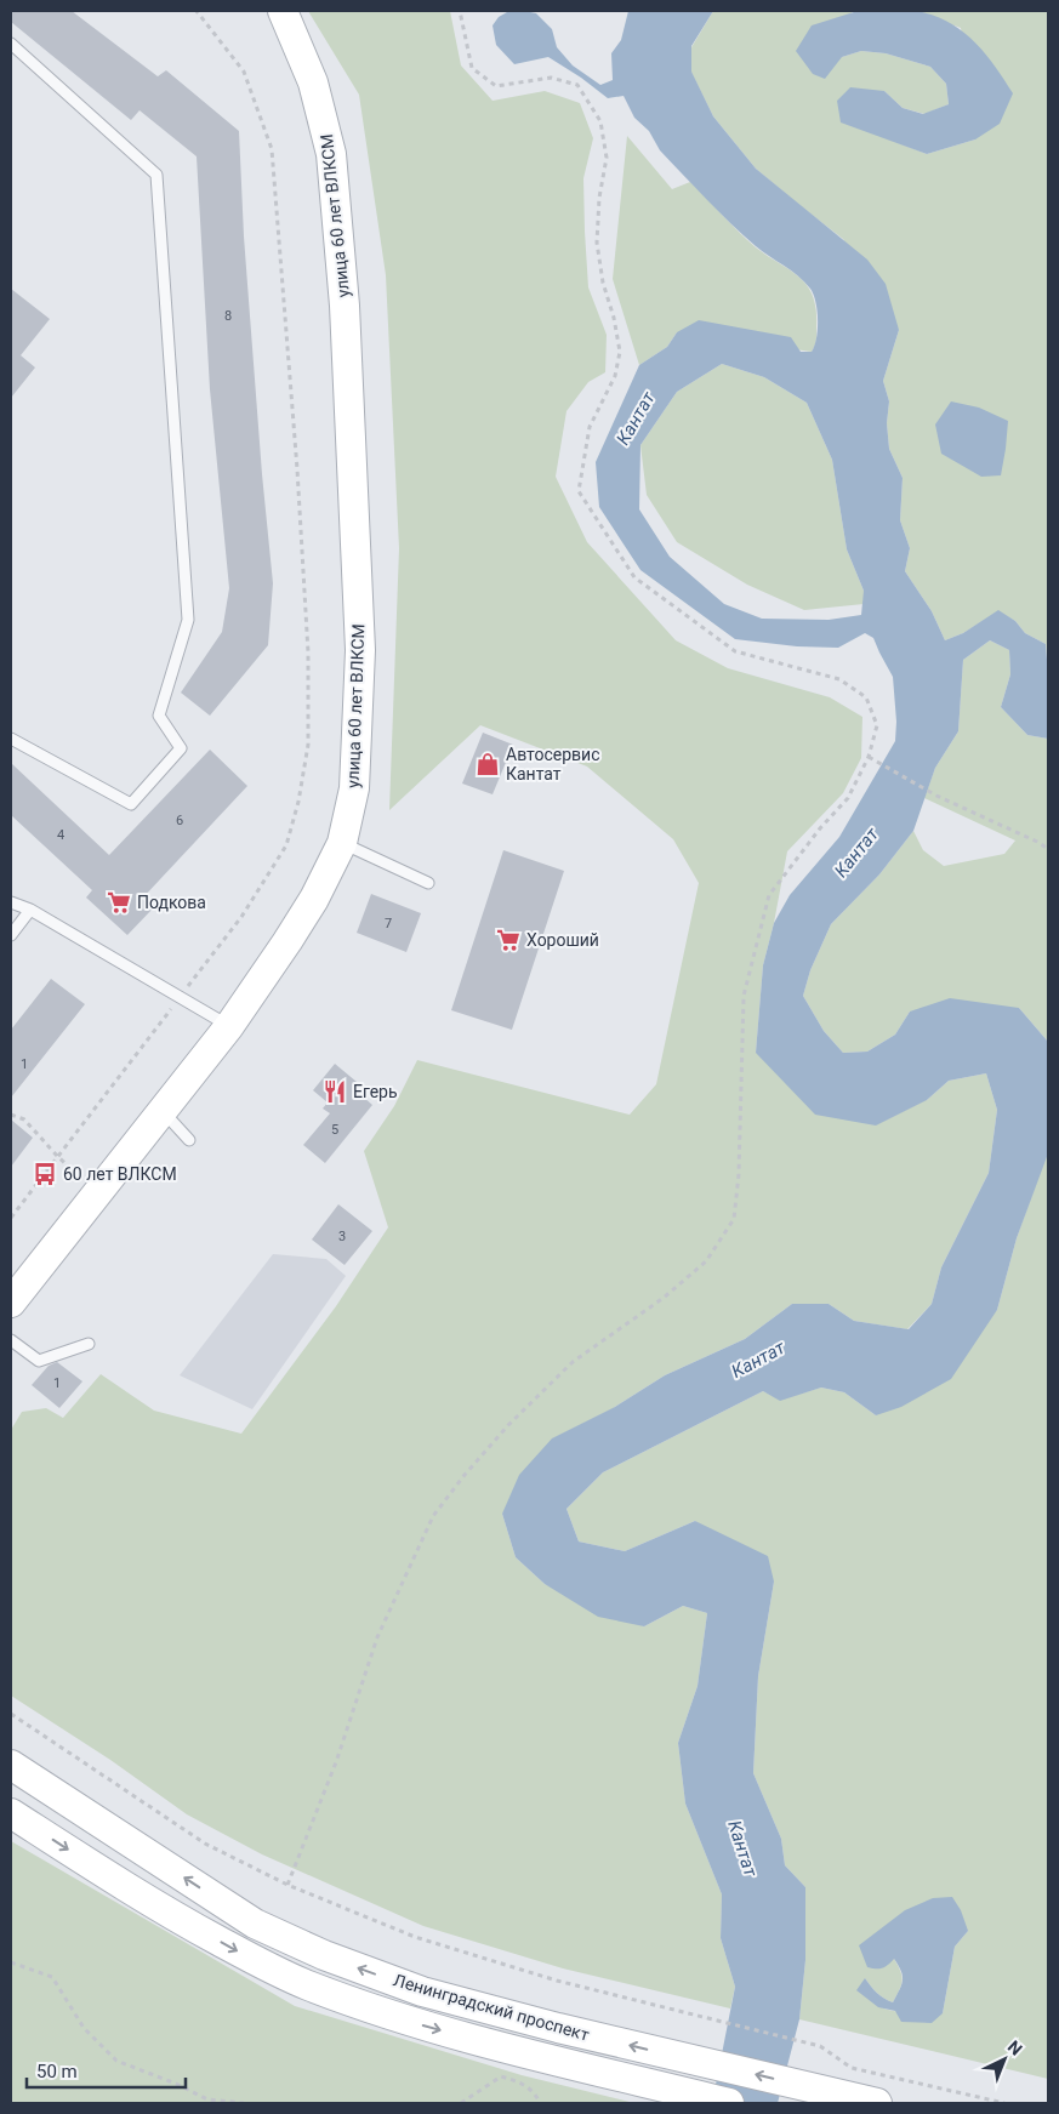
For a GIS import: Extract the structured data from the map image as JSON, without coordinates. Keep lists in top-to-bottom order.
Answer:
{
  "streets": {
    "main road": ["улица 60 лет ВЛКСМ", "Ленинградский проспект"]
  },
  "water": ["Кантат"],
  "places": {
    "shop": ["Автосервис Кантат"],
    "supermarket": ["Подкова", "Хороший"],
    "restaurant": ["Егерь"],
    "bus stop": ["60 лет ВЛКСМ"]
  },
  "house_numbers": [
    "8",
    "6",
    "4",
    "7",
    "1",
    "5",
    "3",
    "1"
  ],
  "scale_bar": "50 m",
  "north": "top right"
}
